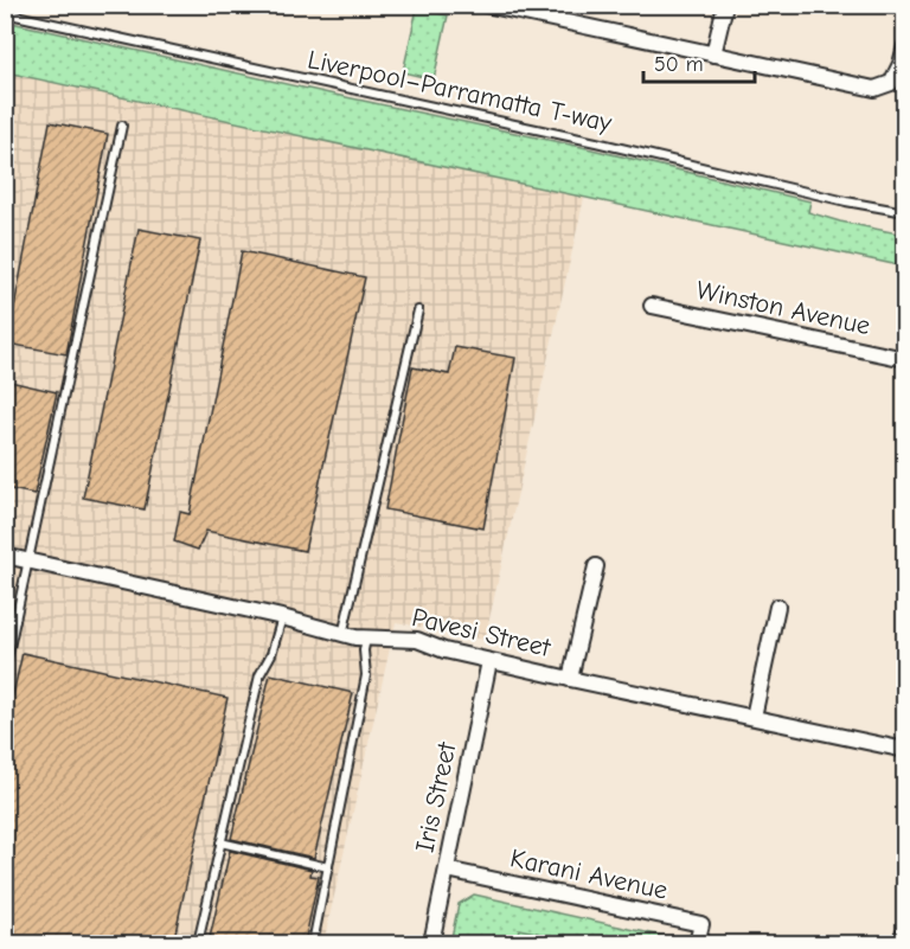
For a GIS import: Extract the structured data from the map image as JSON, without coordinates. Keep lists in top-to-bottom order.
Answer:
{
  "streets": {
    "street": [
      "Winston Avenue",
      "Pavesi Street",
      "Iris Street",
      "Karani Avenue"
    ],
    "lane": ["Liverpool–Parramatta T-way"]
  },
  "crossings": [
    ["Pavesi Street", "Iris Street"],
    ["Iris Street", "Karani Avenue"]
  ],
  "scale_bar": "50 m"
}
